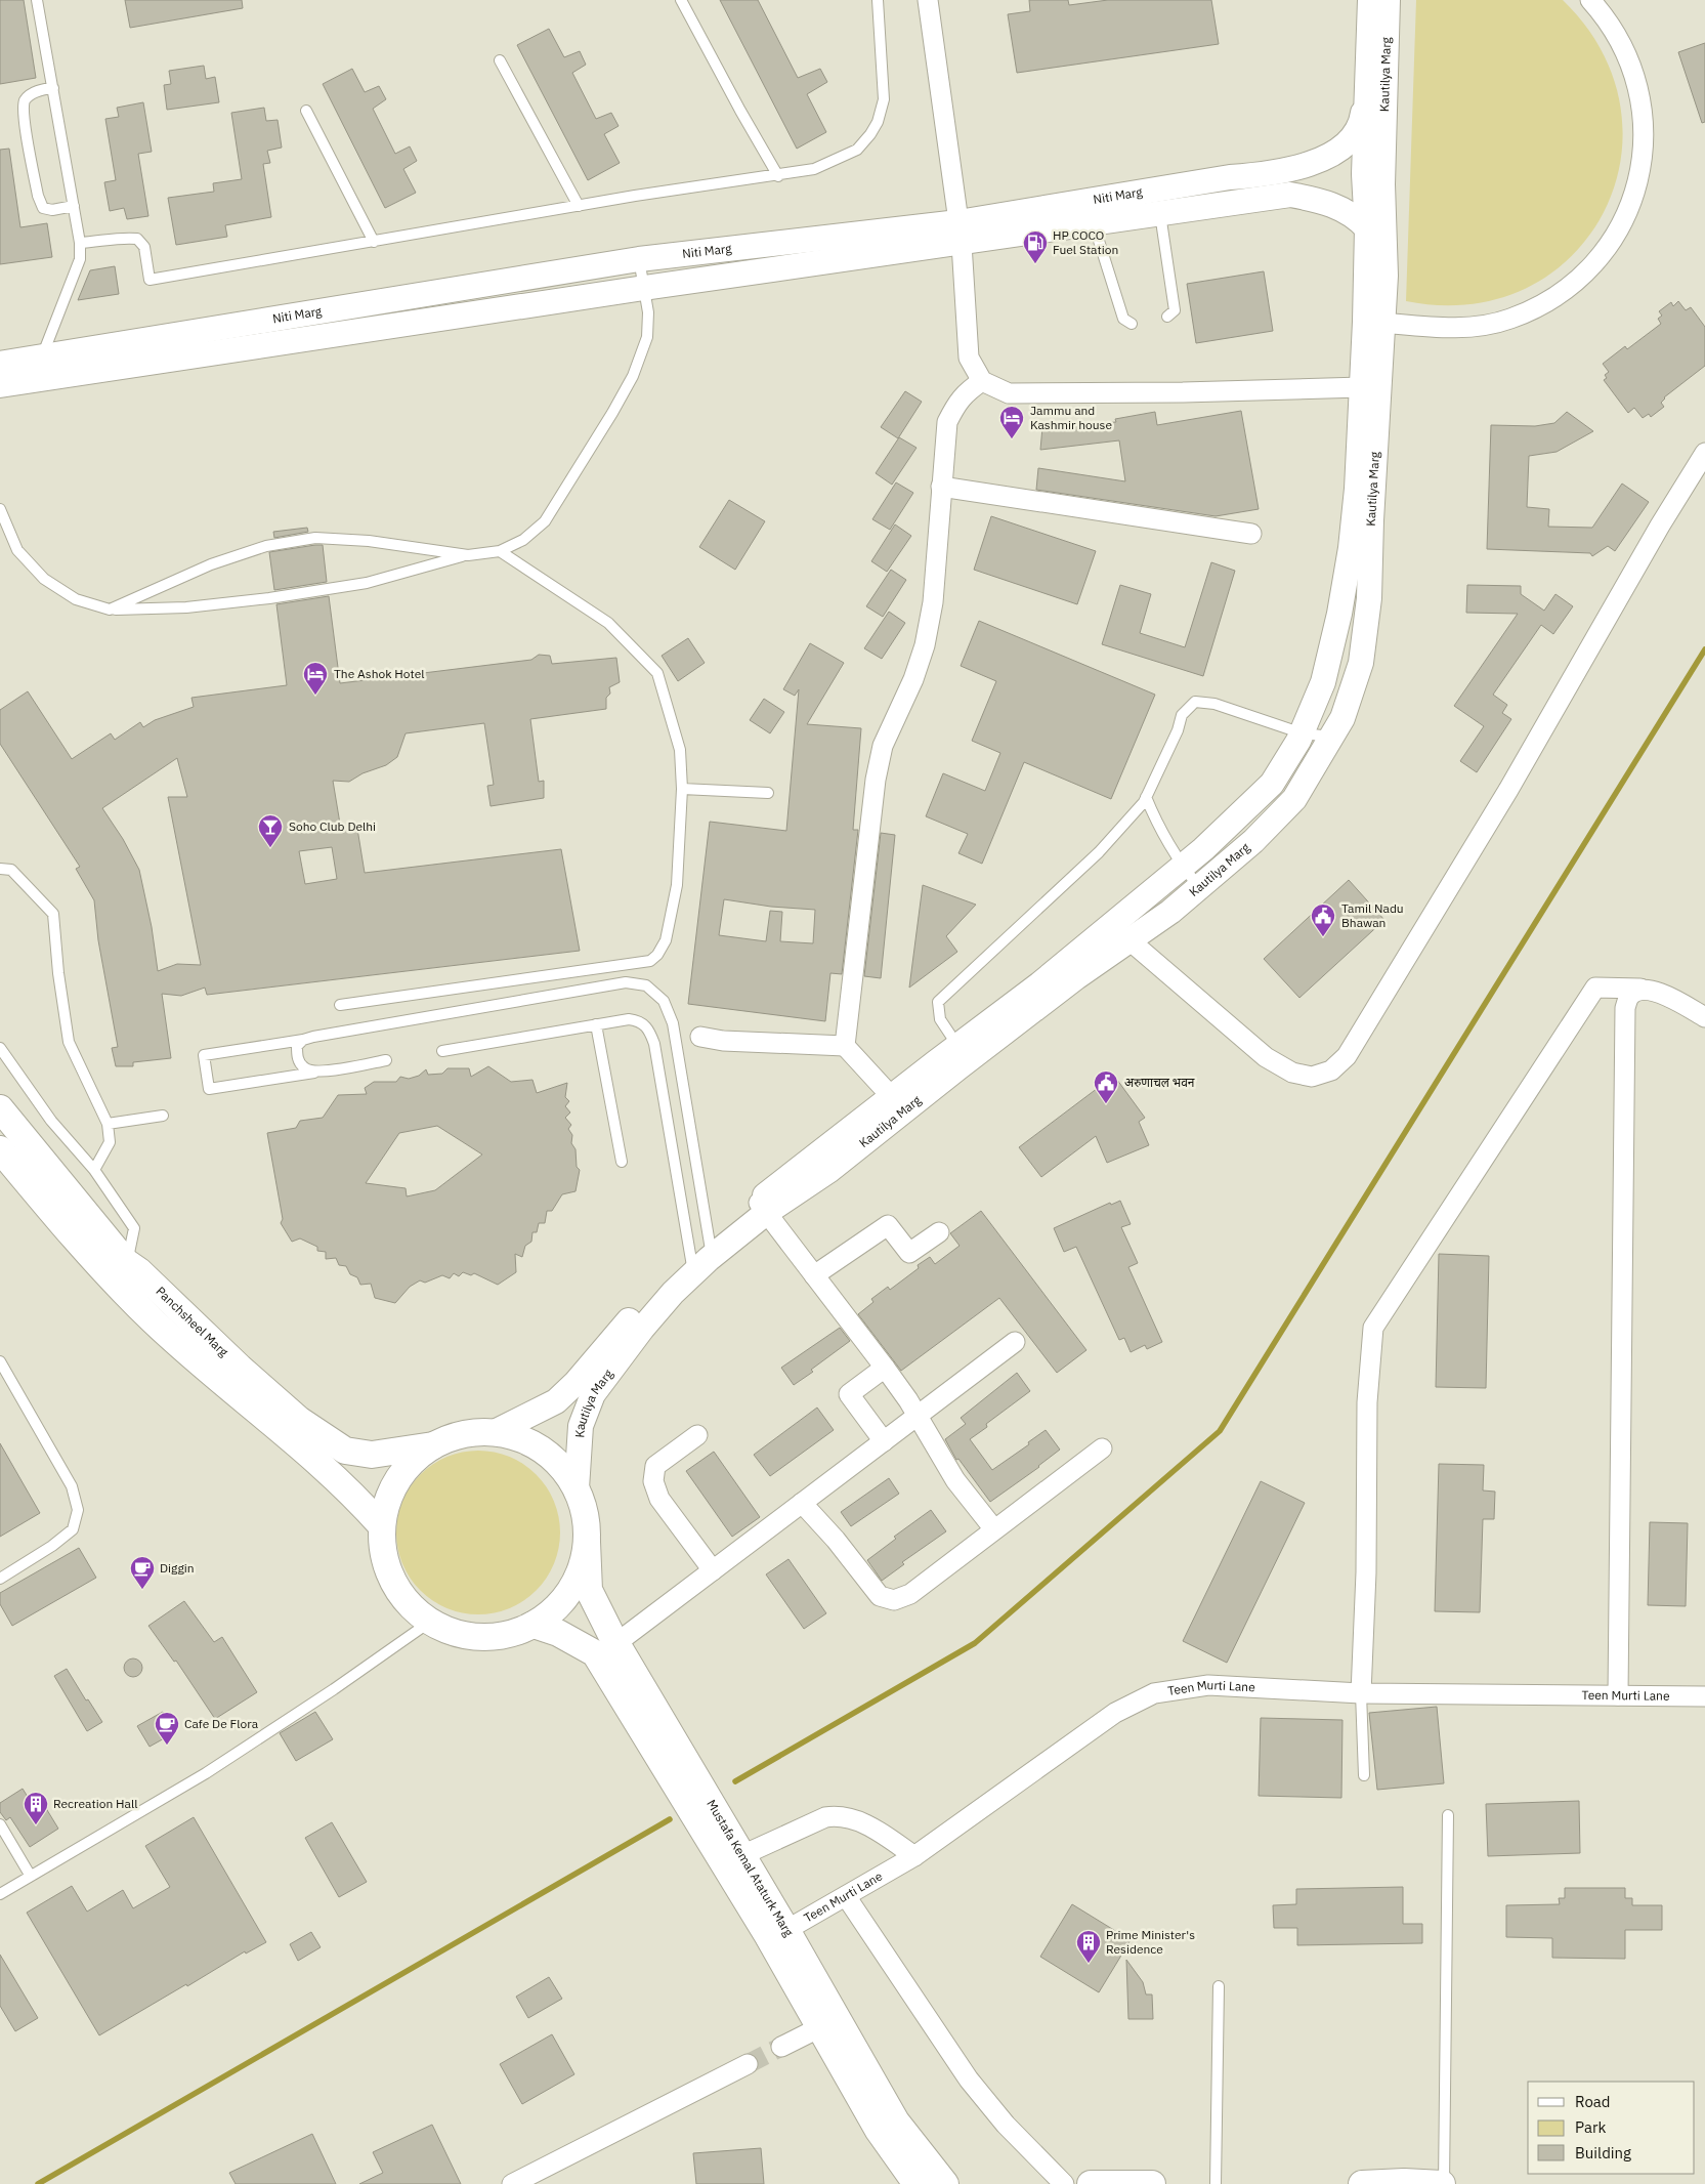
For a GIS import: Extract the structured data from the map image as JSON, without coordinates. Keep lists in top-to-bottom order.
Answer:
{
  "streets": {
    "main road": ["Panchsheel Marg", "Mustafa Kemal Ataturk Marg"],
    "street": ["Kautilya Marg", "Niti Marg", "Teen Murti Lane"]
  },
  "crossings": [
    ["Kautilya Marg", "Niti Marg"],
    ["Kautilya Marg", "Mustafa Kemal Ataturk Marg"],
    ["Panchsheel Marg", "Mustafa Kemal Ataturk Marg"],
    ["Teen Murti Lane", "Mustafa Kemal Ataturk Marg"]
  ],
  "places": {
    "fuel station": ["HP COCO Fuel Station"],
    "hotel": ["Jammu and Kashmir house", "The Ashok Hotel"],
    "bar": ["Soho Club Delhi"],
    "public building": ["Tamil Nadu Bhawan", "अरुणाचल भवन"],
    "cafe": ["Diggin", "Cafe De Flora"],
    "building": ["Recreation Hall", "Prime Minister's Residence"]
  },
  "legend": ["Road", "Park", "Building"]
}
